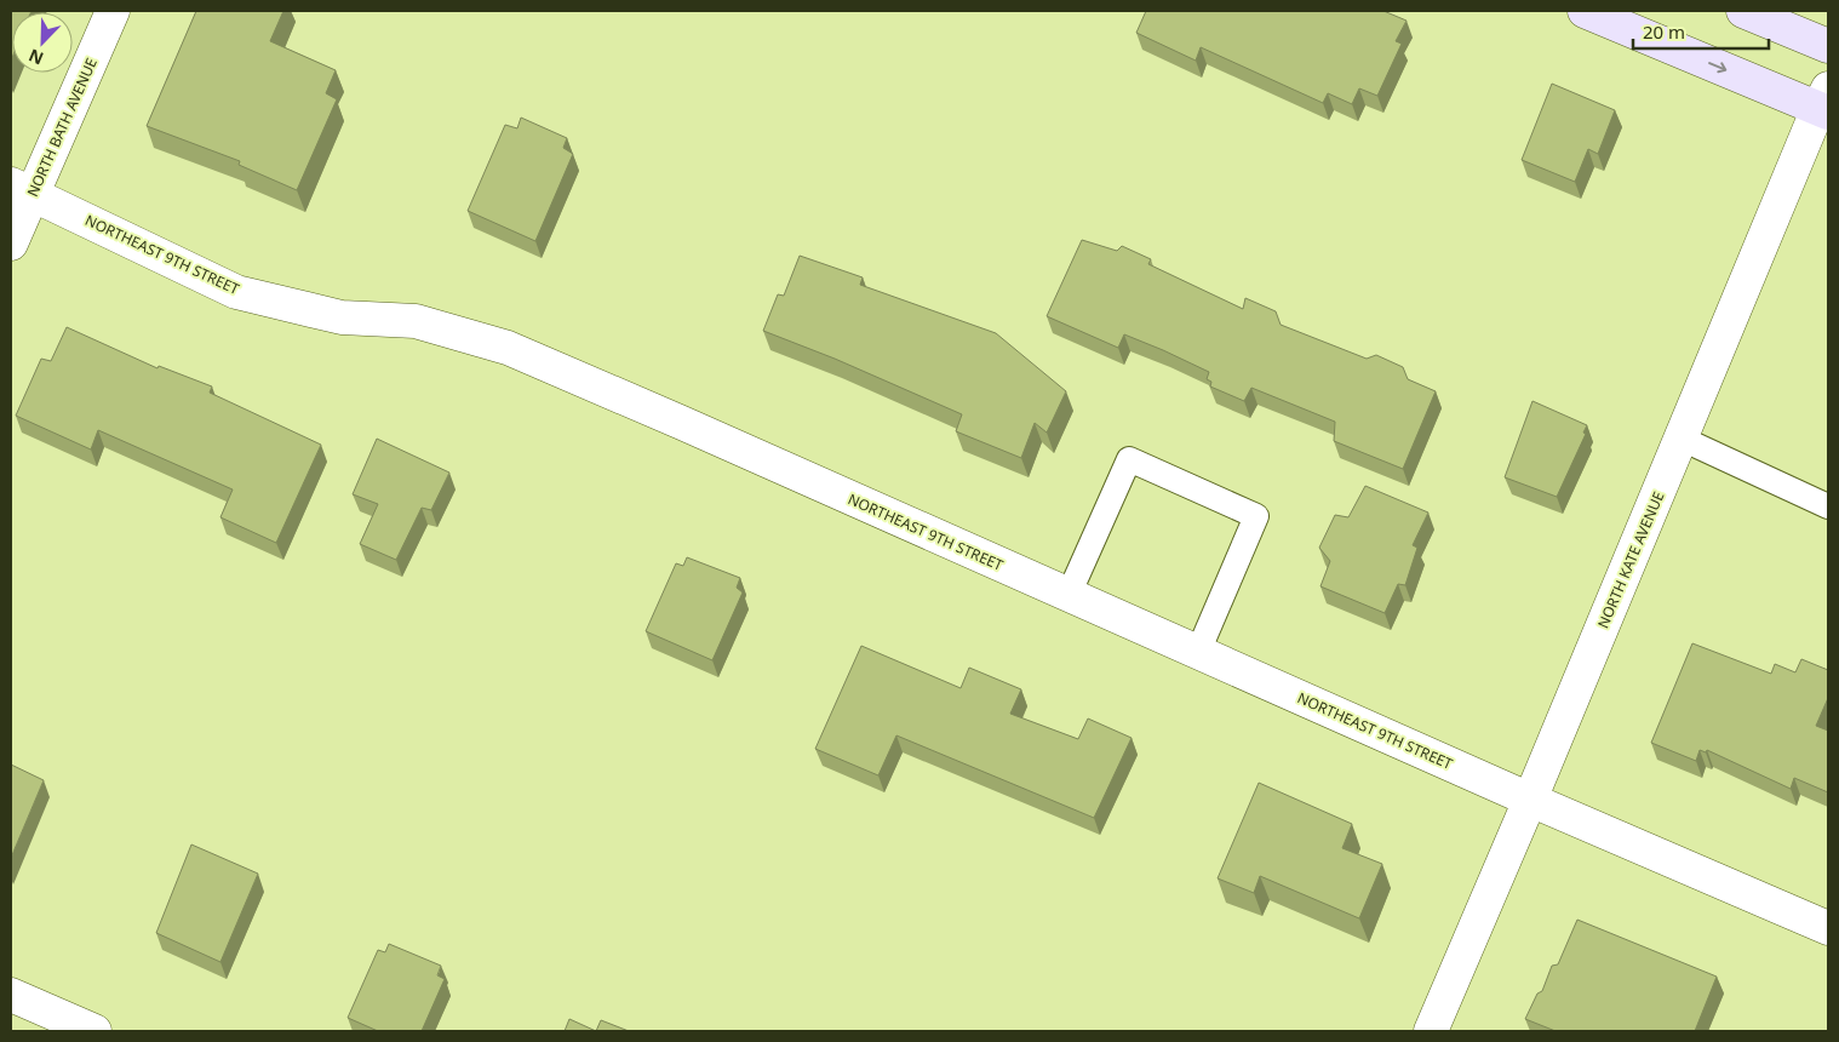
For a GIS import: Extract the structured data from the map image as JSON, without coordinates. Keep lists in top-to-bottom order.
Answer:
{
  "streets": {
    "street": ["NORTH BATH AVENUE", "NORTHEAST 9TH STREET", "NORTH KATE AVENUE"]
  },
  "crossings": [
    ["NORTH BATH AVENUE", "NORTHEAST 9TH STREET"],
    ["NORTHEAST 9TH STREET", "NORTH KATE AVENUE"]
  ],
  "scale_bar": "20 m",
  "north": "bottom left"
}
